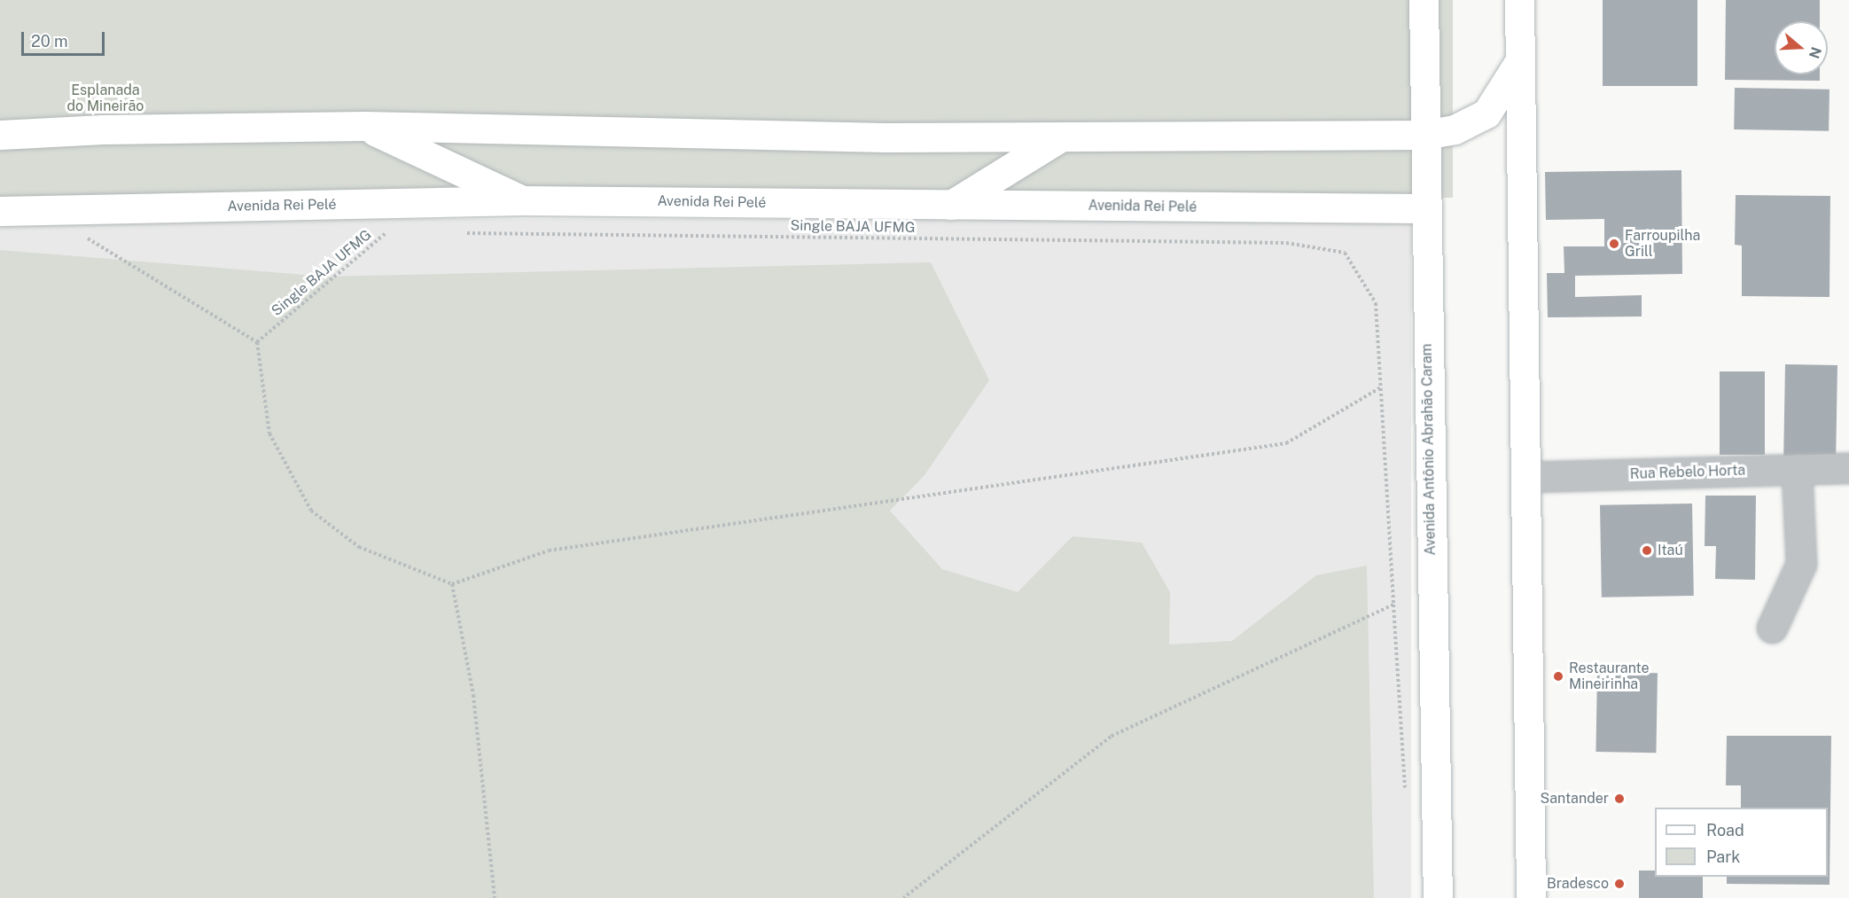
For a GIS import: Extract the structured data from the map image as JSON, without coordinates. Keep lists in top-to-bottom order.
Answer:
{
  "streets": {
    "main road": ["Avenida Rei Pelé", "Avenida Antônio Abrahão Caram"],
    "street": ["Rua Rebelo Horta"],
    "path": ["Single BAJA UFMG"]
  },
  "crossings": [
    ["Avenida Rei Pelé", "Avenida Antônio Abrahão Caram"]
  ],
  "parks": ["Esplanada do Mineirão"],
  "places": [
    "Farroupilha Grill",
    "Itaú",
    "Restaurante Mineirinha",
    "Santander",
    "Bradesco"
  ],
  "legend": ["Road", "Park"],
  "scale_bar": "20 m",
  "north": "right"
}
